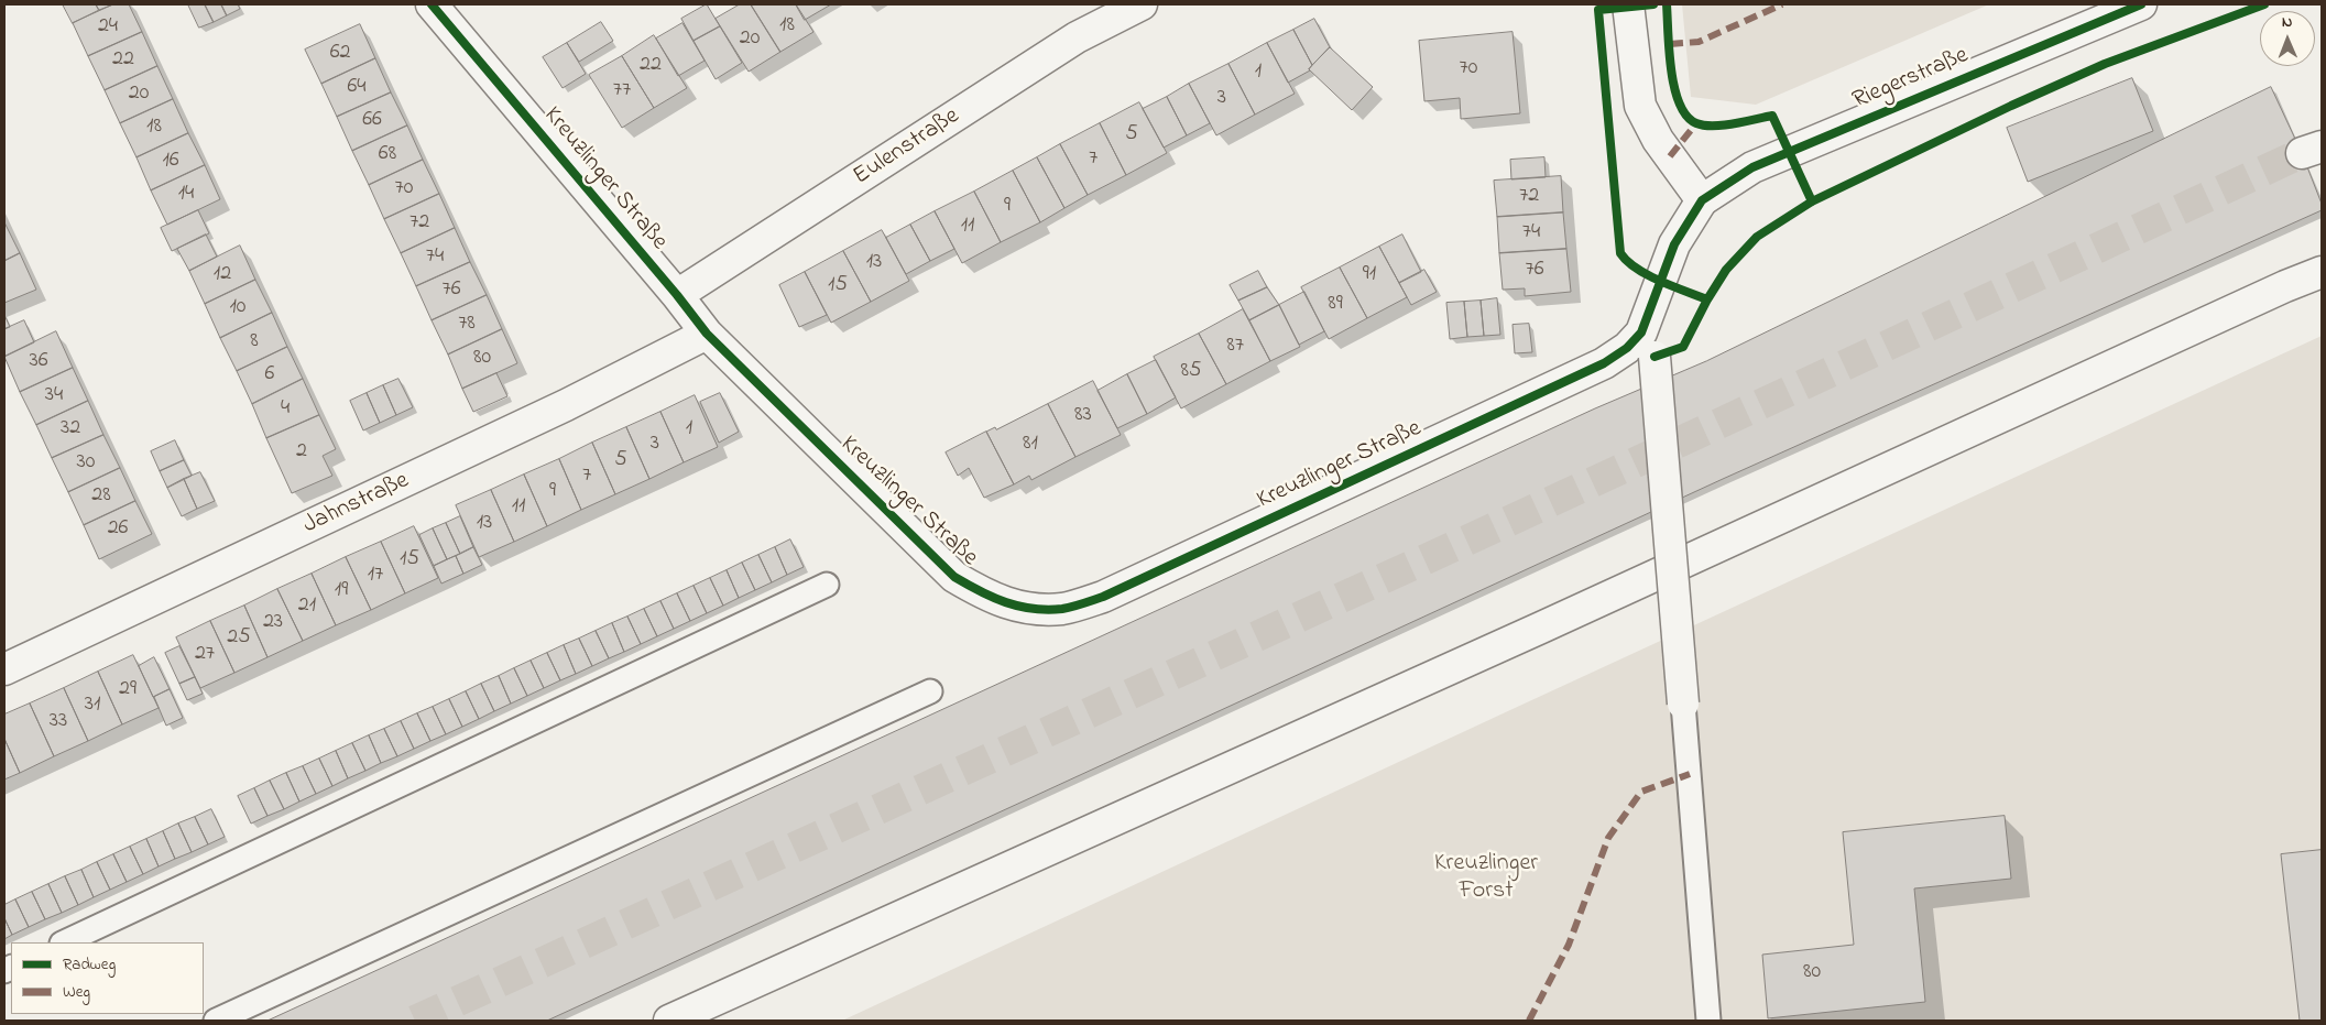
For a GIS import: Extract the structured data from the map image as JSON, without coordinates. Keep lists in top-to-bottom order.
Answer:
{
  "streets": {
    "main road": [
      "Riegerstraße",
      "Eulenstraße",
      "Kreuzlinger Straße",
      "Jahnstraße"
    ]
  },
  "crossings": [
    ["Riegerstraße", "Kreuzlinger Straße"],
    ["Eulenstraße", "Kreuzlinger Straße"],
    ["Kreuzlinger Straße", "Jahnstraße"]
  ],
  "parks": ["Kreuzlinger Forst"],
  "house_numbers": [
    "18",
    "24",
    "20",
    "62",
    "22",
    "22",
    "70",
    "1",
    "64",
    "77",
    "20",
    "3",
    "66",
    "18",
    "5",
    "68",
    "7",
    "16",
    "70",
    "14",
    "72",
    "9",
    "72",
    "11",
    "74",
    "74",
    "13",
    "76",
    "12",
    "91",
    "15",
    "76",
    "89",
    "10",
    "78",
    "8",
    "87",
    "80",
    "36",
    "85",
    "6",
    "34",
    "4",
    "83",
    "32",
    "1",
    "3",
    "81",
    "2",
    "5",
    "30",
    "7",
    "9",
    "28",
    "11",
    "13",
    "26",
    "15",
    "17",
    "19",
    "21",
    "23",
    "25",
    "27",
    "29",
    "31",
    "33",
    "80"
  ],
  "legend": ["Radweg", "Weg"],
  "north": "top"
}
